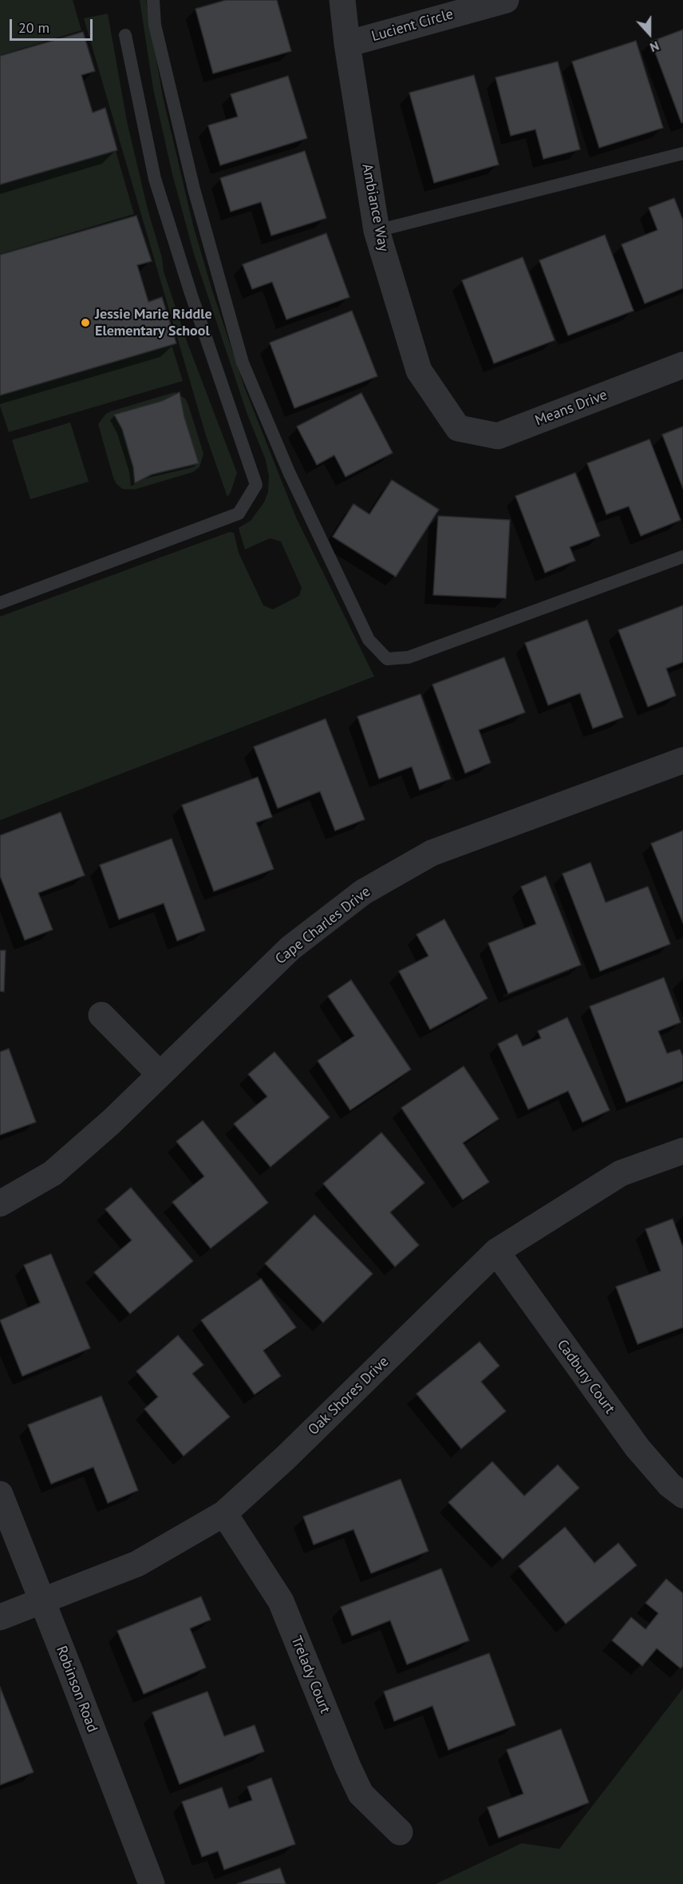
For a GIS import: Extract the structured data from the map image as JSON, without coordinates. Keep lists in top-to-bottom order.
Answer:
{
  "streets": {
    "street": [
      "Lucient Circle",
      "Ambiance Way",
      "Means Drive",
      "Cape Charles Drive",
      "Cadbury Court",
      "Oak Shores Drive",
      "Trelady Court",
      "Robinson Road"
    ]
  },
  "crossings": [
    ["Lucient Circle", "Ambiance Way"],
    ["Ambiance Way", "Means Drive"],
    ["Cadbury Court", "Oak Shores Drive"],
    ["Oak Shores Drive", "Trelady Court"],
    ["Oak Shores Drive", "Robinson Road"]
  ],
  "places": ["Jessie Marie Riddle Elementary School"],
  "scale_bar": "20 m",
  "north": "bottom"
}
